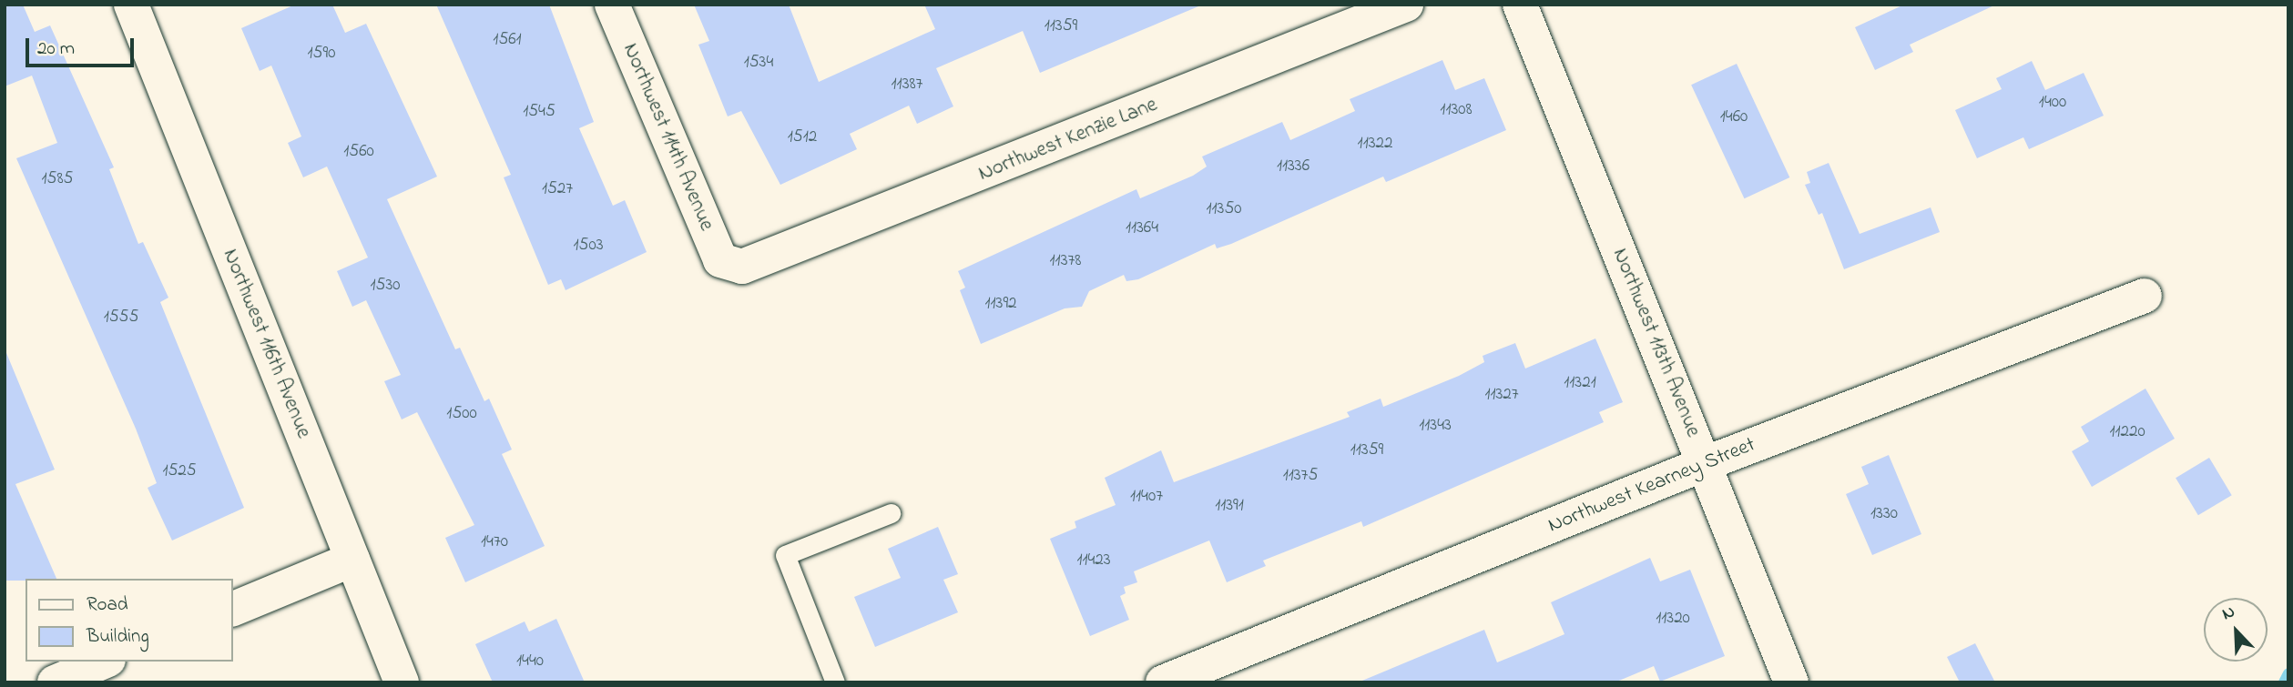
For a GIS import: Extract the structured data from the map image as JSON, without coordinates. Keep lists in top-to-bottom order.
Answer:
{
  "streets": {
    "street": [
      "Northwest 114th Avenue",
      "Northwest Kenzie Lane",
      "Northwest 113th Avenue",
      "Northwest 116th Avenue",
      "Northwest Kearney Street"
    ]
  },
  "crossings": [
    ["Northwest 114th Avenue", "Northwest Kenzie Lane"],
    ["Northwest 113th Avenue", "Northwest Kearney Street"]
  ],
  "house_numbers": [
    "11359",
    "1561",
    "1590",
    "1534",
    "11387",
    "1400",
    "11308",
    "1545",
    "1460",
    "1512",
    "11322",
    "1560",
    "11336",
    "1585",
    "1527",
    "11350",
    "11364",
    "1503",
    "11378",
    "1530",
    "11392",
    "1555",
    "11321",
    "11327",
    "1500",
    "11343",
    "11220",
    "11359",
    "1525",
    "11375",
    "11407",
    "11391",
    "1330",
    "1470",
    "11423",
    "11320",
    "1440"
  ],
  "legend": ["Road", "Building"],
  "scale_bar": "20 m",
  "north": "top left"
}
